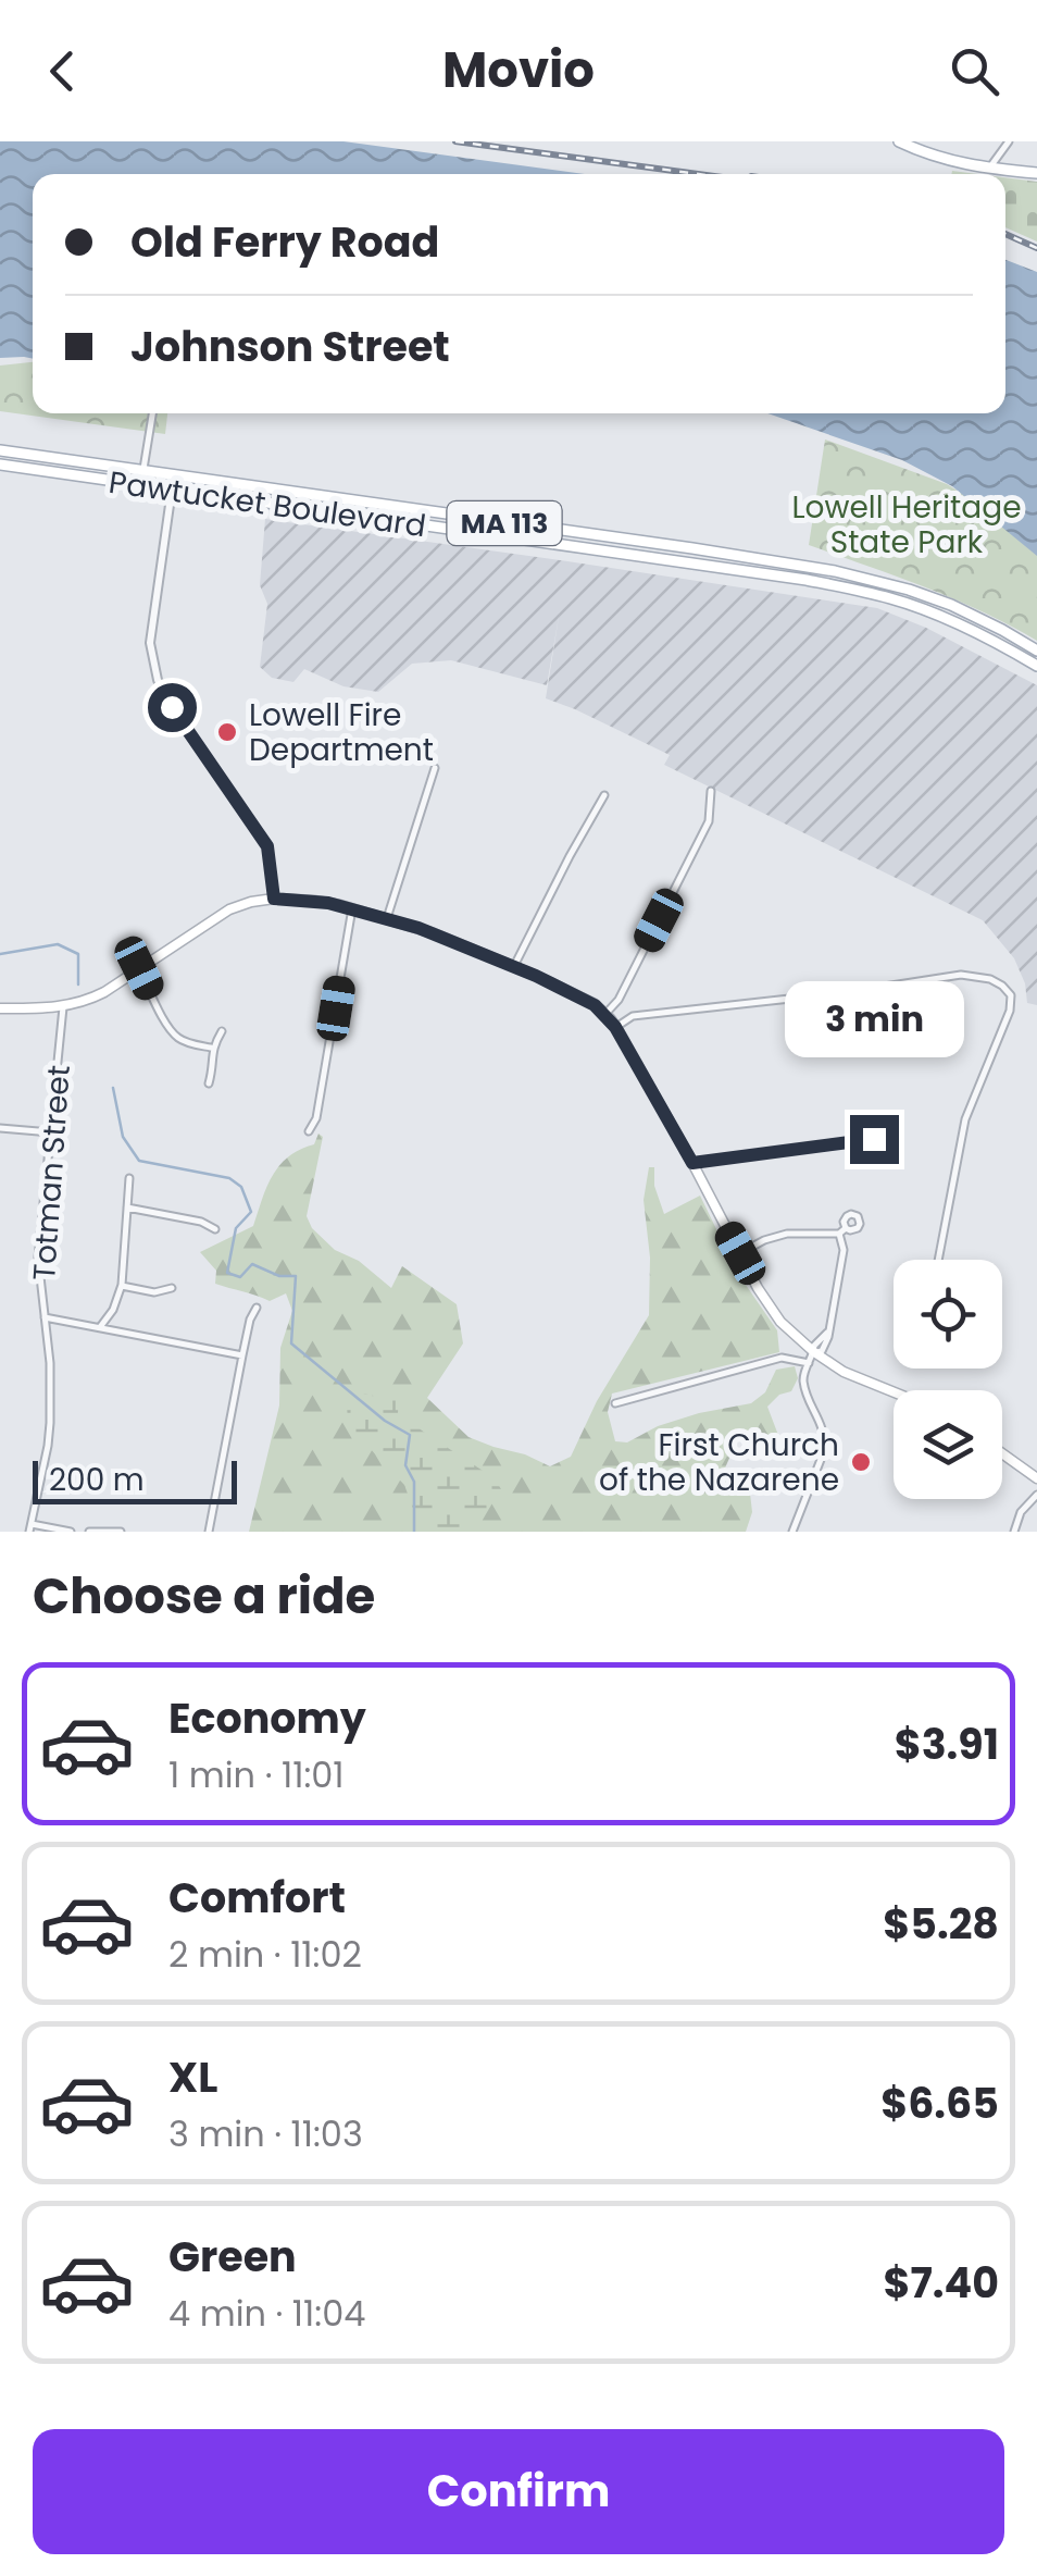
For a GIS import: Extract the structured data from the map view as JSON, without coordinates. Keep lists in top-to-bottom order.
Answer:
{
  "streets": {
    "main road": ["Pawtucket Boulevard", "MA 113"],
    "street": ["Totman Street"]
  },
  "parks": ["Lowell Heritage State Park"],
  "places": ["Lowell Fire Department", "First Church of the Nazarene"],
  "scale_bar": "200 m",
  "page": {
    "header": "Movio",
    "banner": ["Old Ferry Road", "Johnson Street"],
    "bubble": "3 min",
    "scale": "200 m",
    "heading": "Choose a ride",
    "list": [
      {
        "name": "Economy",
        "note": "1 min · 11:01",
        "value": "$3.91"
      },
      {
        "name": "Comfort",
        "note": "2 min · 11:02",
        "value": "$5.28"
      },
      {
        "name": "XL",
        "note": "3 min · 11:03",
        "value": "$6.65"
      },
      {
        "name": "Green",
        "note": "4 min · 11:04",
        "value": "$7.40"
      }
    ],
    "buttons": "Confirm"
  }
}
